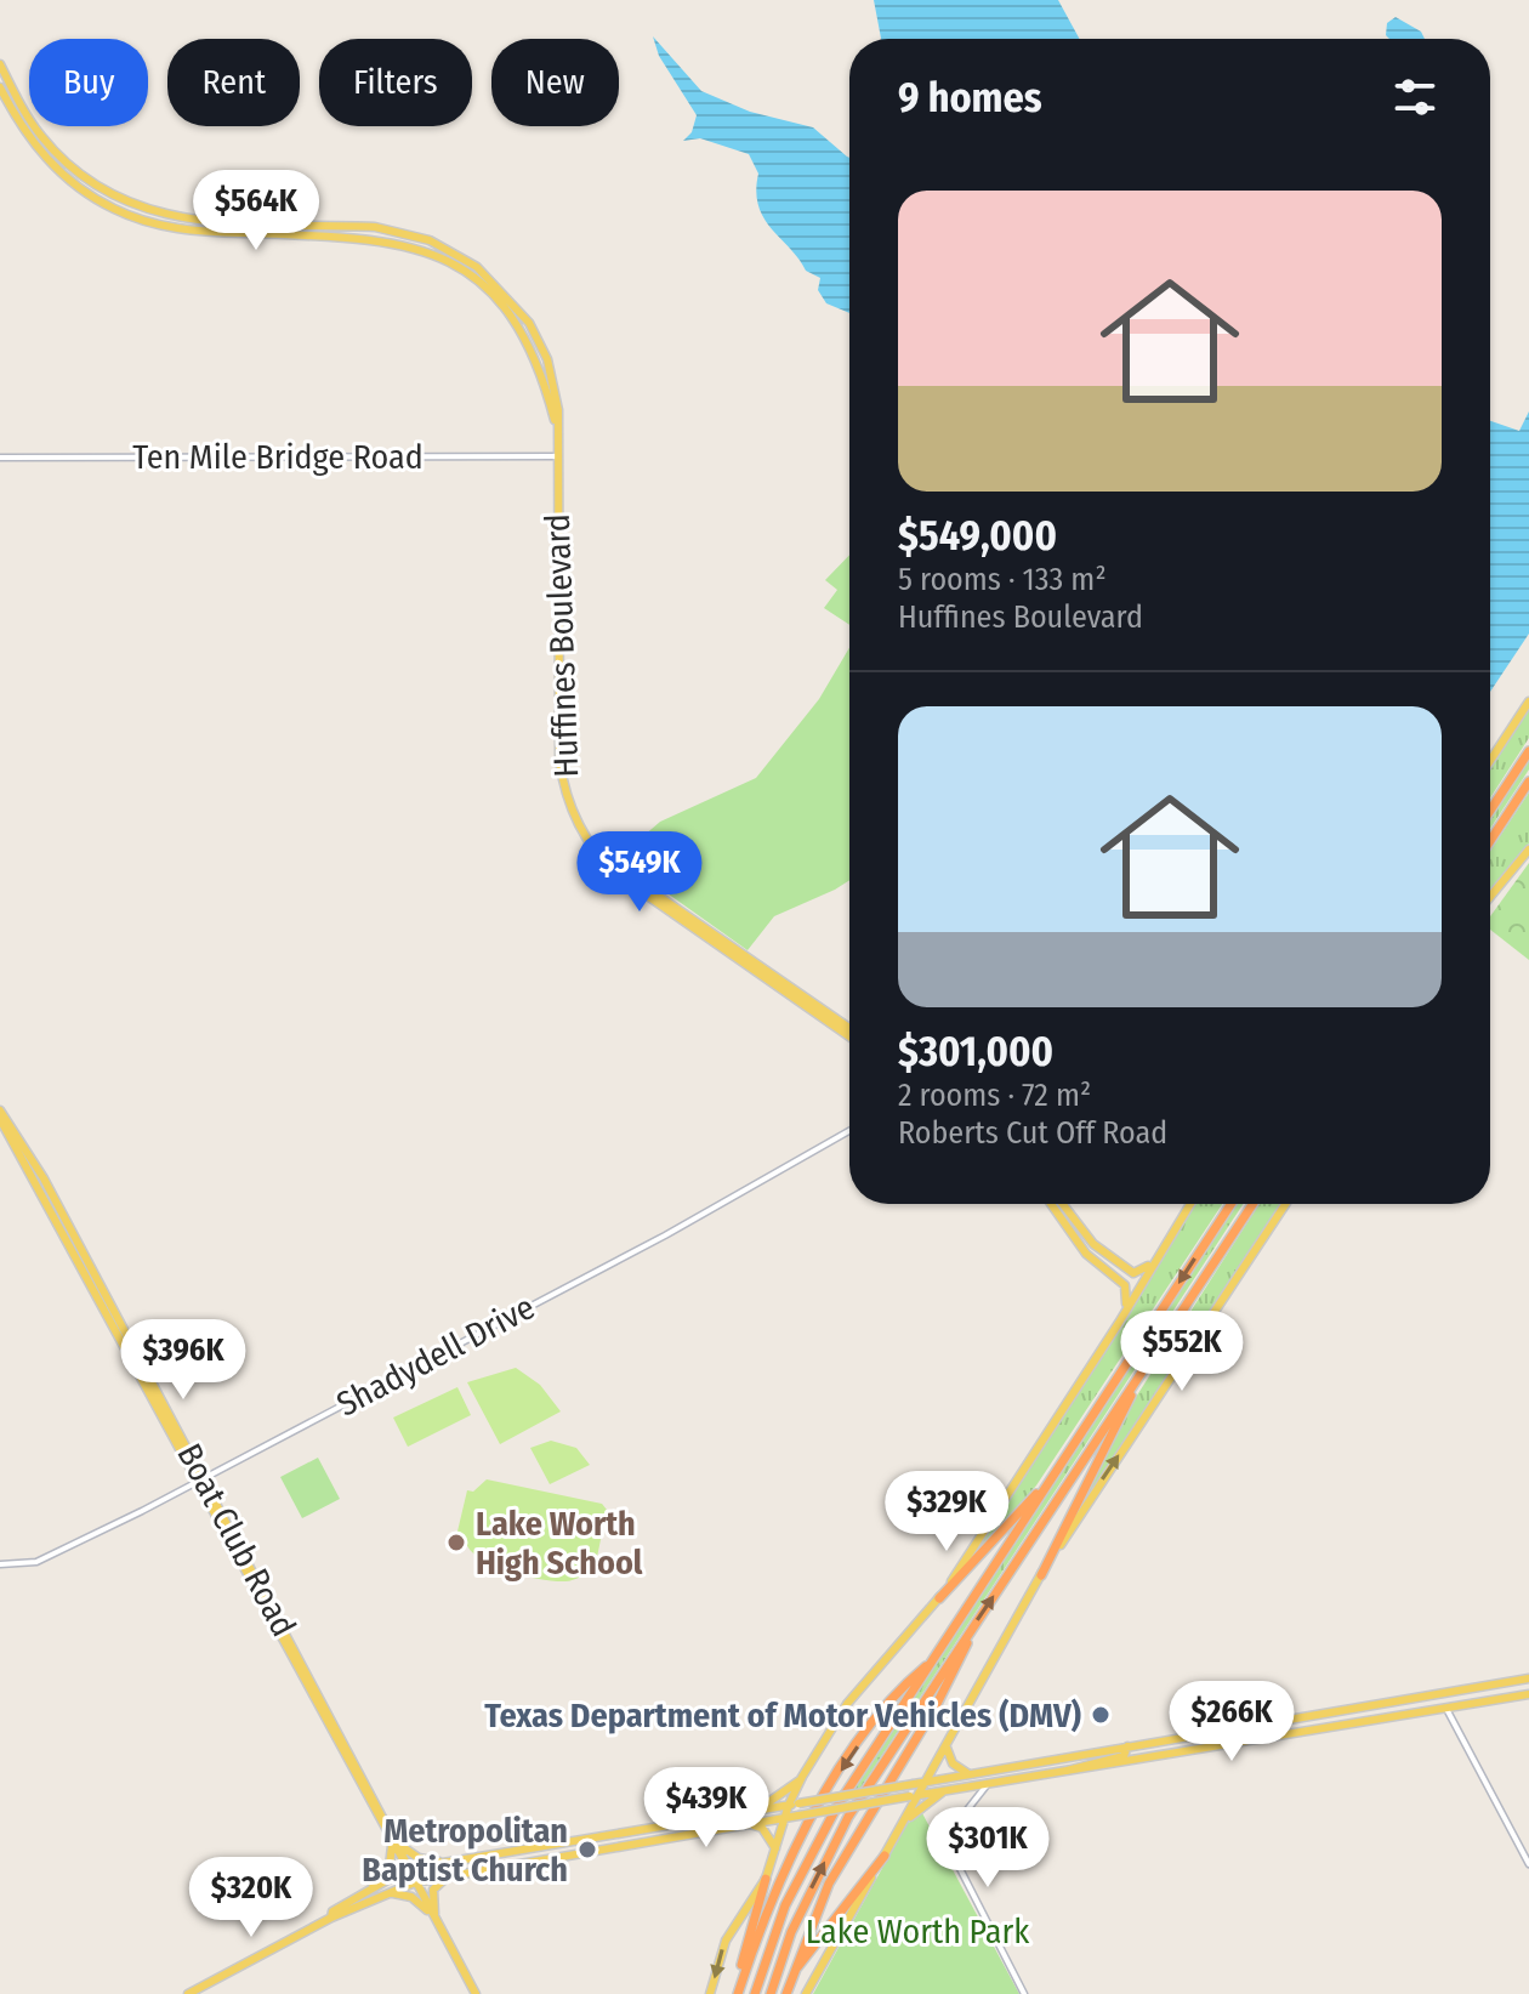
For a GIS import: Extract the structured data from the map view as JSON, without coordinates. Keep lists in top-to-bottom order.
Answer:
{
  "streets": {
    "main road": ["Huffines Boulevard", "Boat Club Road"],
    "street": ["Ten Mile Bridge Road", "Shadydell Drive"]
  },
  "crossings": [
    ["Ten Mile Bridge Road", "Huffines Boulevard"],
    ["Shadydell Drive", "Boat Club Road"]
  ],
  "parks": ["Lake Worth Park"],
  "places": ["Lake Worth High School", "Texas Department of Motor Vehicles (DMV)", "Metropolitan Baptist Church"],
  "page": {
    "chip": [
      "Buy",
      "Rent",
      "Filters",
      "New"
    ],
    "heading": "9 homes",
    "list": [
      {
        "name": "$549,000",
        "note": "5 rooms · 133 m² · Huffines Boulevard"
      },
      {
        "name": "$301,000",
        "note": "2 rooms · 72 m² · Roberts Cut Off Road"
      }
    ],
    "price": [
      "$564K",
      "$549K",
      "$552K",
      "$396K",
      "$329K",
      "$266K",
      "$439K",
      "$301K",
      "$320K"
    ]
  }
}
